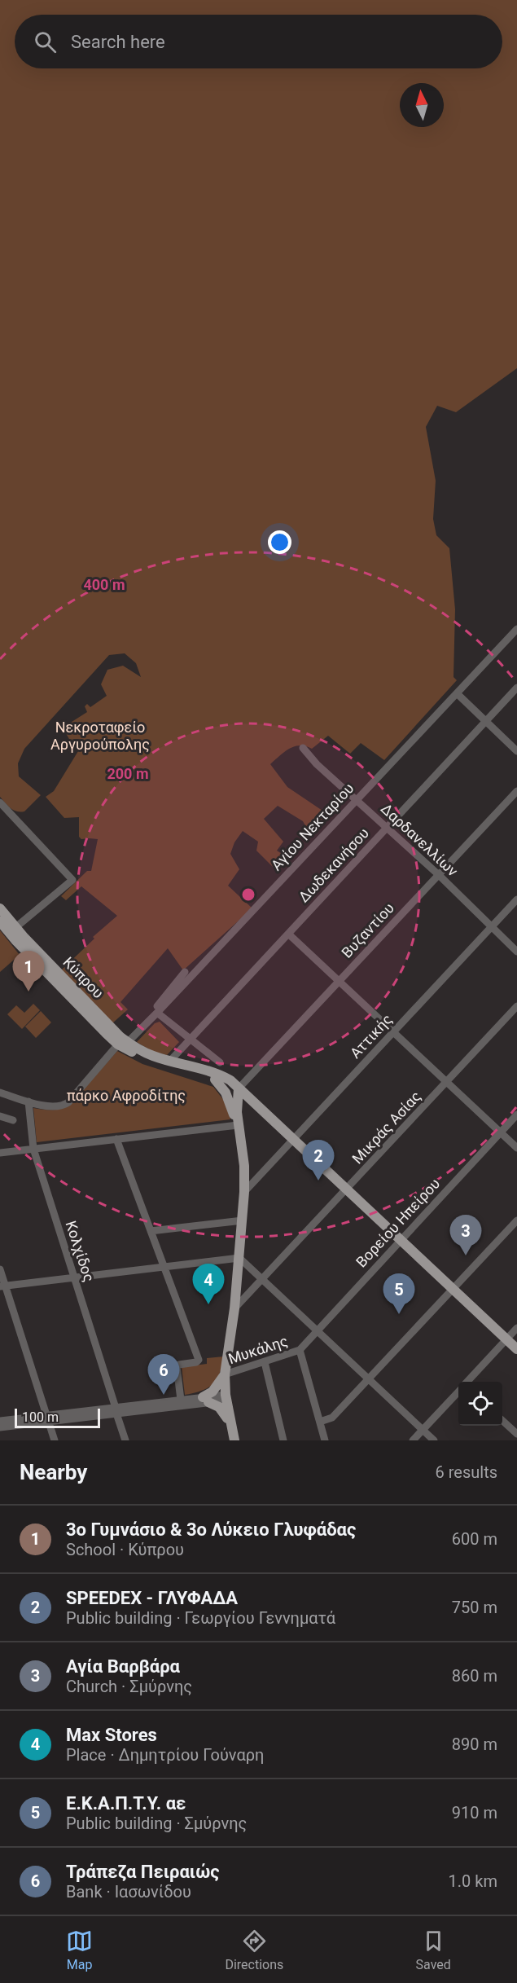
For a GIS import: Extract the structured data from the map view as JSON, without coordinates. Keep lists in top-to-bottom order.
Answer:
{
  "streets": {
    "main road": ["Κύπρου"],
    "street": [
      "Αγίου Νεκταρίου",
      "Δαρδανελλίων",
      "Δωδεκανήσου",
      "Βυζαντίου",
      "Αττικής",
      "Μικράς Ασίας",
      "Βορείου Ηπείρου",
      "Κολχίδος",
      "Μυκάλης"
    ]
  },
  "crossings": [
    ["Αγίου Νεκταρίου", "Δαρδανελλίων"],
    ["Αγίου Νεκταρίου", "Κύπρου"],
    ["Αγίου Νεκταρίου", "Κολχίδος"],
    ["Δαρδανελλίων", "Δωδεκανήσου"],
    ["Δαρδανελλίων", "Βυζαντίου"],
    ["Δαρδανελλίων", "Αττικής"],
    ["Βορείου Ηπείρου", "Μυκάλης"]
  ],
  "parks": ["Νεκροταφείο Αργυρούπολης", "πάρκο Αφροδίτης"],
  "scale_bar": "100 m",
  "north": "top",
  "page": {
    "search": "Search here",
    "pins": [
      "1",
      "2",
      "3",
      "4",
      "5",
      "6"
    ],
    "scale": "100 m",
    "heading": ["Nearby", "6 results"],
    "list": [
      {
        "mark": "1",
        "name": "3ο Γυμνάσιο & 3ο Λύκειο Γλυφάδας",
        "note": "School · Κύπρου",
        "value": "600 m"
      },
      {
        "mark": "2",
        "name": "SPEEDEX - ΓΛΥΦΑΔΑ",
        "note": "Public building · Γεωργίου Γεννηματά",
        "value": "750 m"
      },
      {
        "mark": "3",
        "name": "Αγία Βαρβάρα",
        "note": "Church · Σμύρνης",
        "value": "860 m"
      },
      {
        "mark": "4",
        "name": "Max Stores",
        "note": "Place · Δημητρίου Γούναρη",
        "value": "890 m"
      },
      {
        "mark": "5",
        "name": "Ε.Κ.Α.Π.Τ.Υ. αε",
        "note": "Public building · Σμύρνης",
        "value": "910 m"
      },
      {
        "mark": "6",
        "name": "Τράπεζα Πειραιώς",
        "note": "Bank · Ιασωνίδου",
        "value": "1.0 km"
      }
    ],
    "nav": ["Map", "Directions", "Saved"]
  },
  "rings": ["400 m", "200 m"]
}
